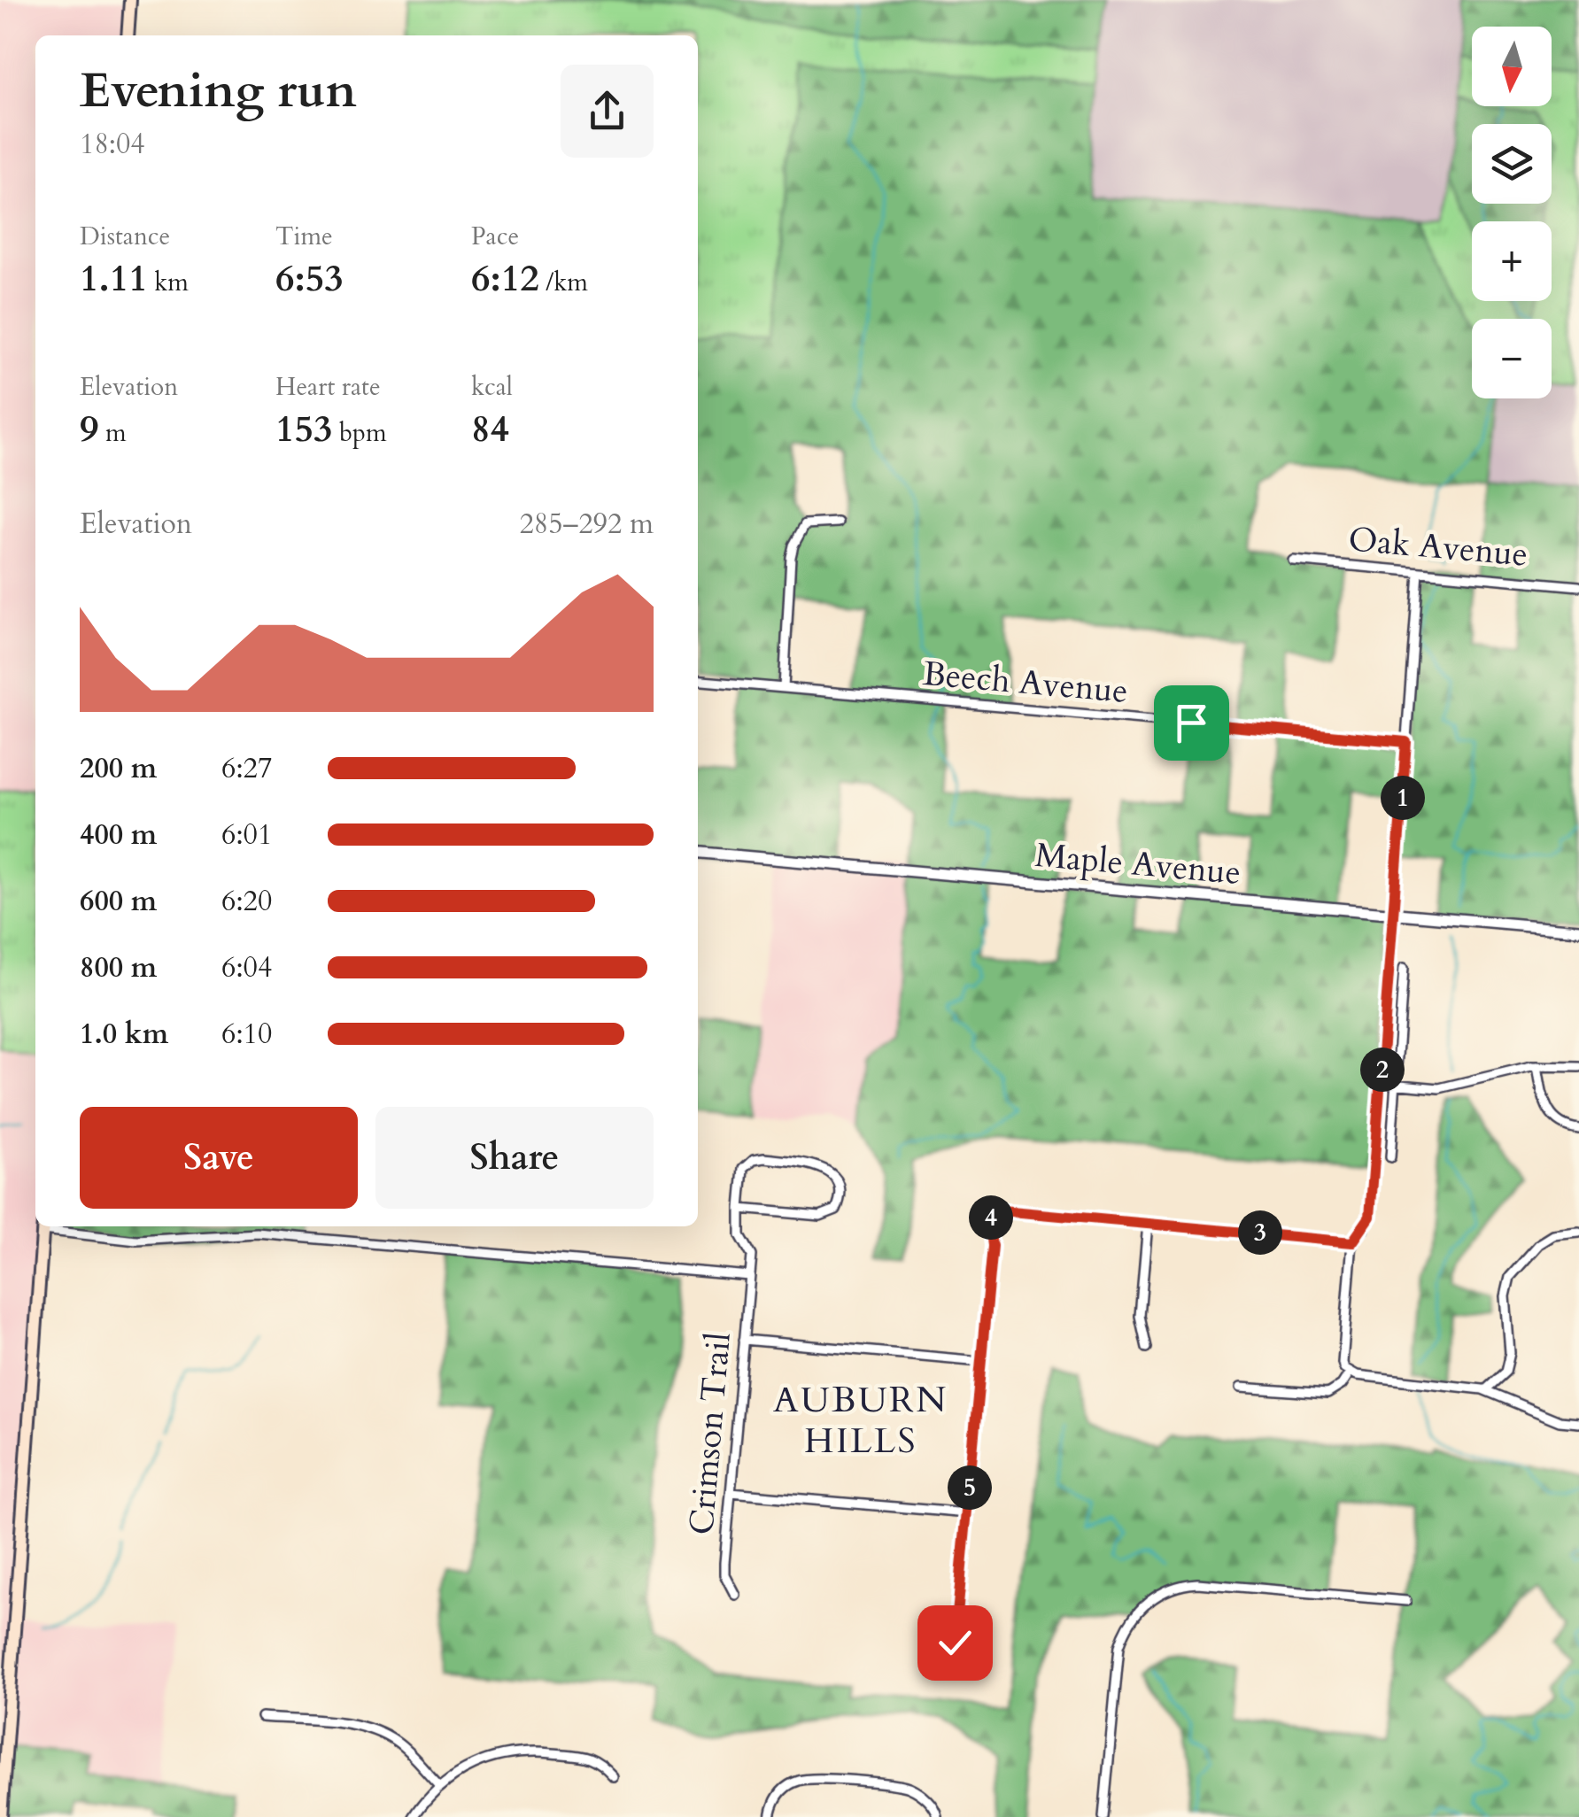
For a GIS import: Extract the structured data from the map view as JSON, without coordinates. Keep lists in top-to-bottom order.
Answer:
{
  "streets": {
    "street": [
      "Oak Avenue",
      "Beech Avenue",
      "Maple Avenue",
      "Crimson Trail"
    ]
  },
  "districts": ["AUBURN HILLS"],
  "north": "bottom",
  "page": {
    "map_buttons": ["+", "−"],
    "heading": ["Evening run", "18:04"],
    "stats": [
      ["Distance", "1.11 km"],
      ["Time", "6:53"],
      ["Pace", "6:12 /km"],
      ["Elevation", "9 m"],
      ["Heart rate", "153 bpm"],
      ["kcal", "84"]
    ],
    "chart": ["Elevation", "285–292 m"],
    "list": [
      {
        "name": "200 m",
        "note": "6:27"
      },
      {
        "name": "400 m",
        "note": "6:01"
      },
      {
        "name": "600 m",
        "note": "6:20"
      },
      {
        "name": "800 m",
        "note": "6:04"
      },
      {
        "name": "1.0 km",
        "note": "6:10"
      }
    ],
    "pins": [
      "1",
      "2",
      "4",
      "3",
      "5"
    ],
    "buttons": ["Save", "Share"]
  }
}
